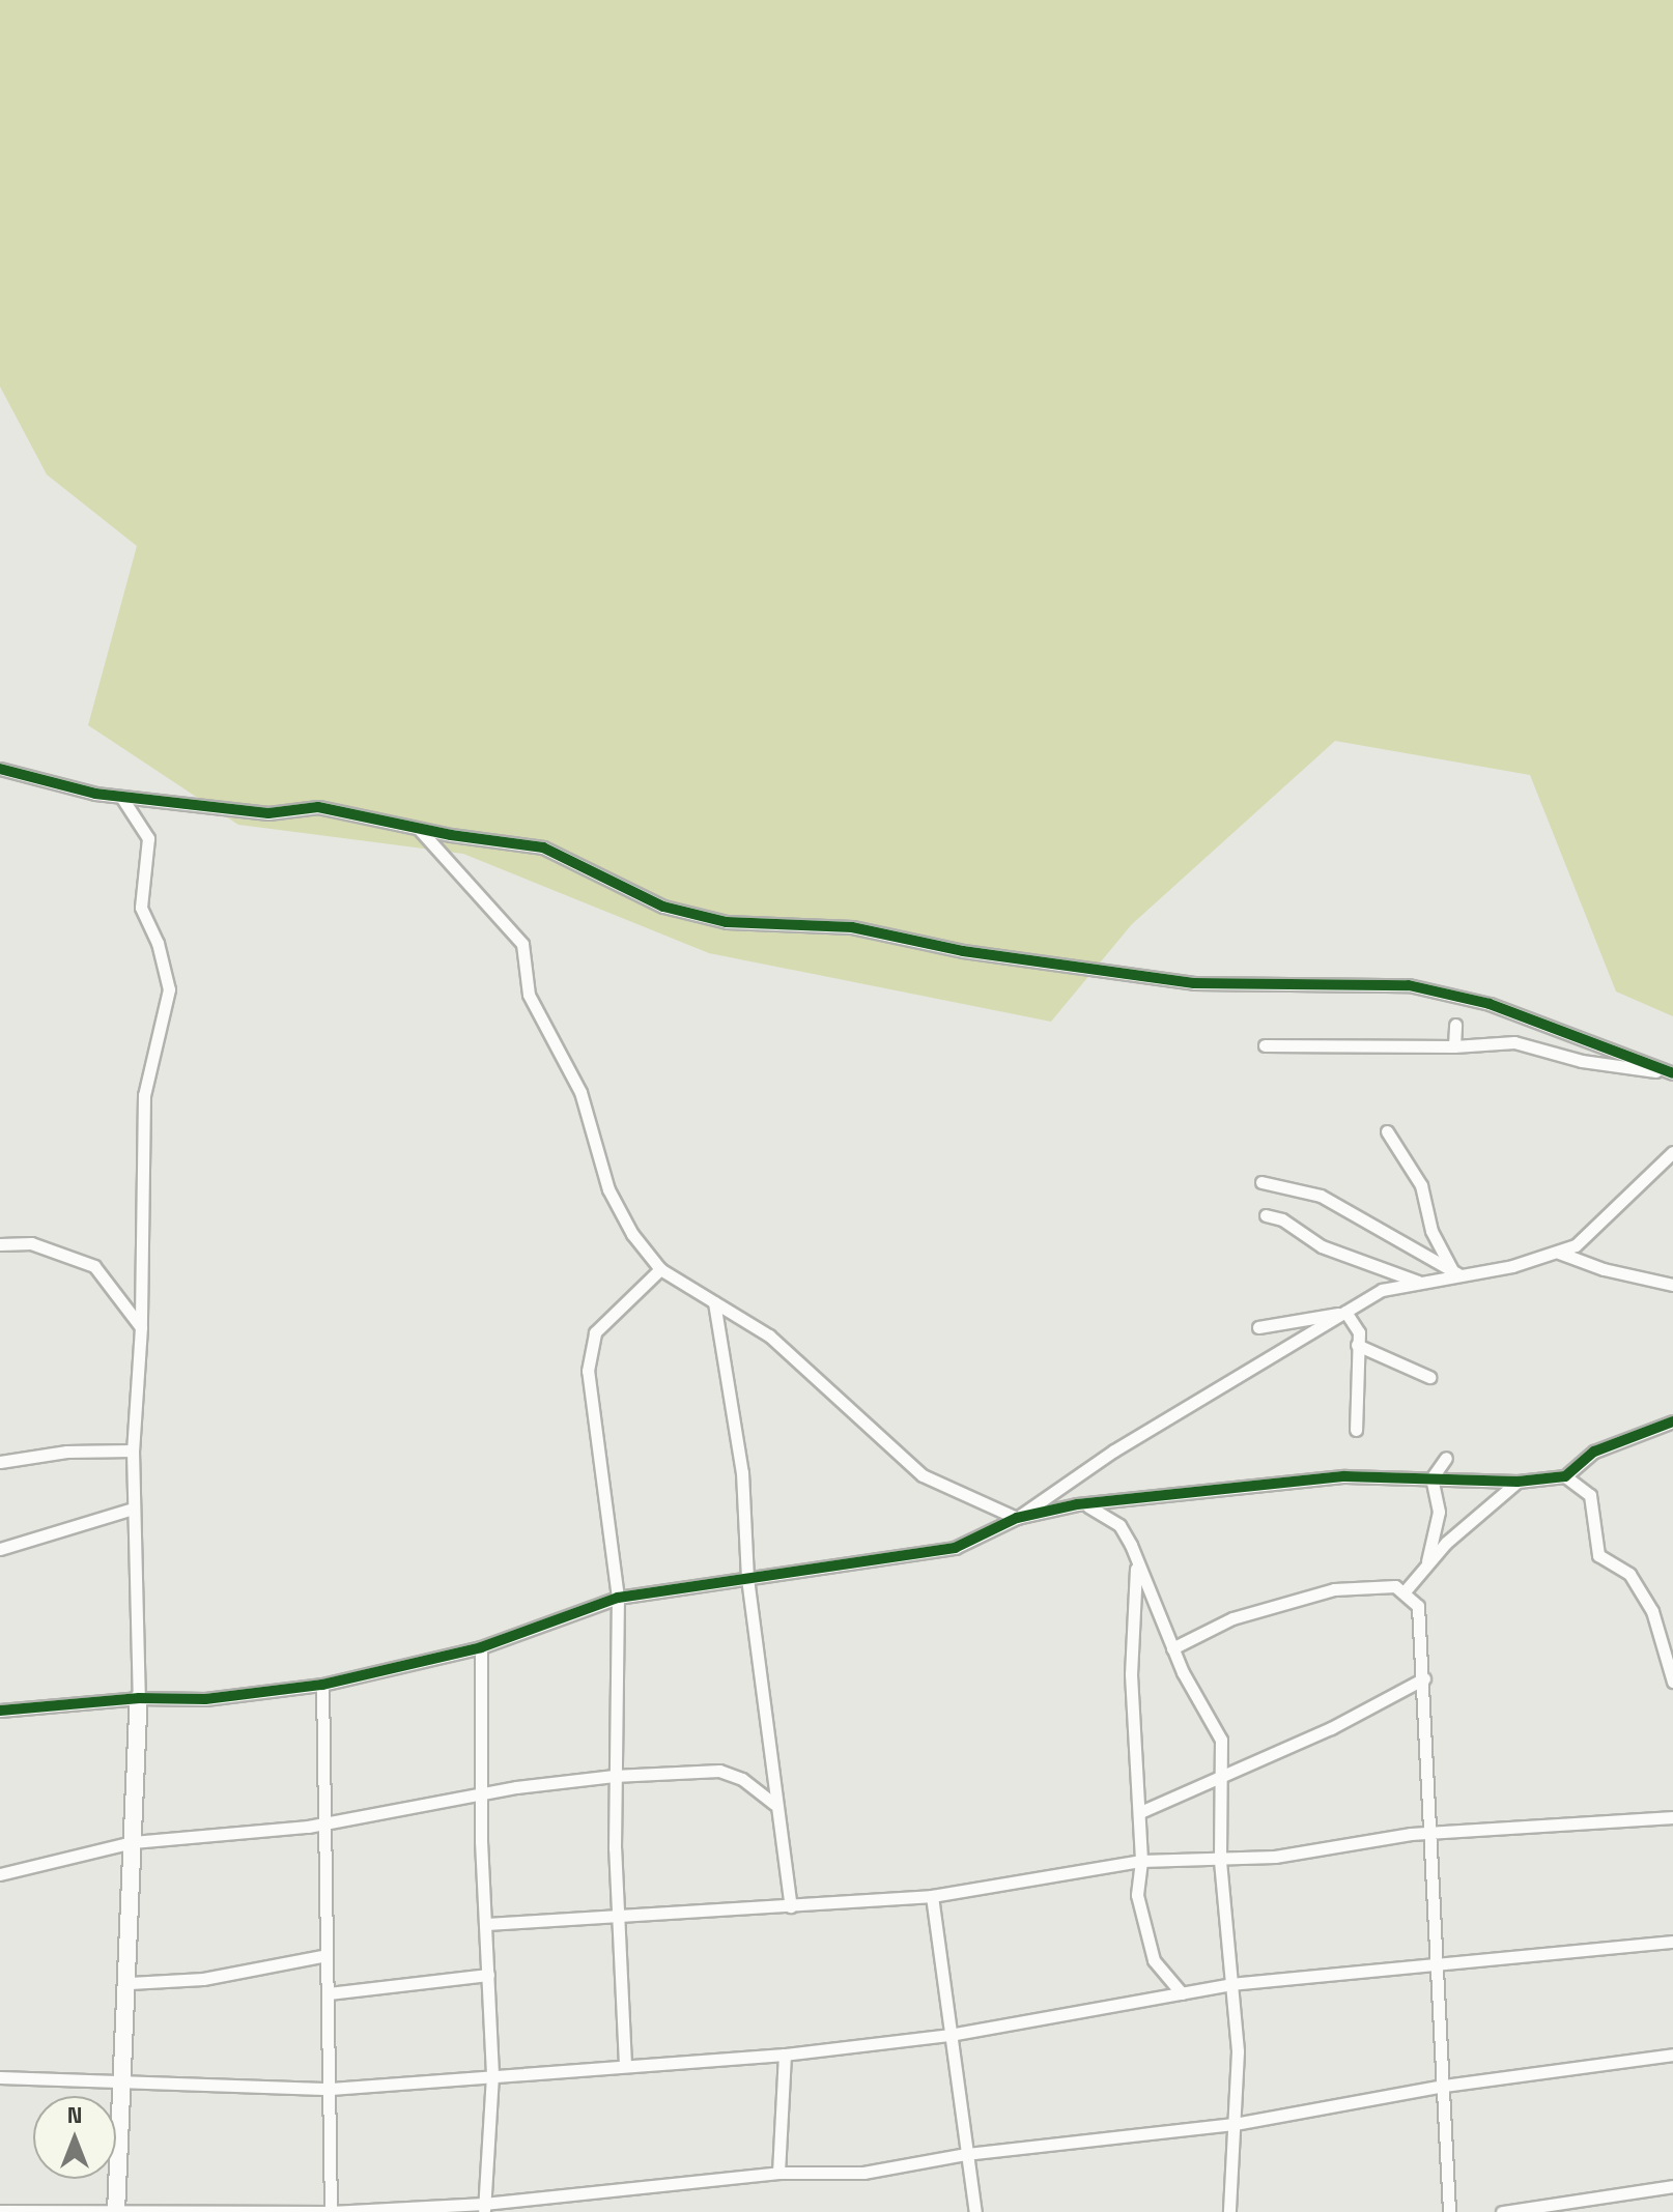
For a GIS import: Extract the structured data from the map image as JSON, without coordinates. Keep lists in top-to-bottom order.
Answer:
{
  "north": "top"
}
